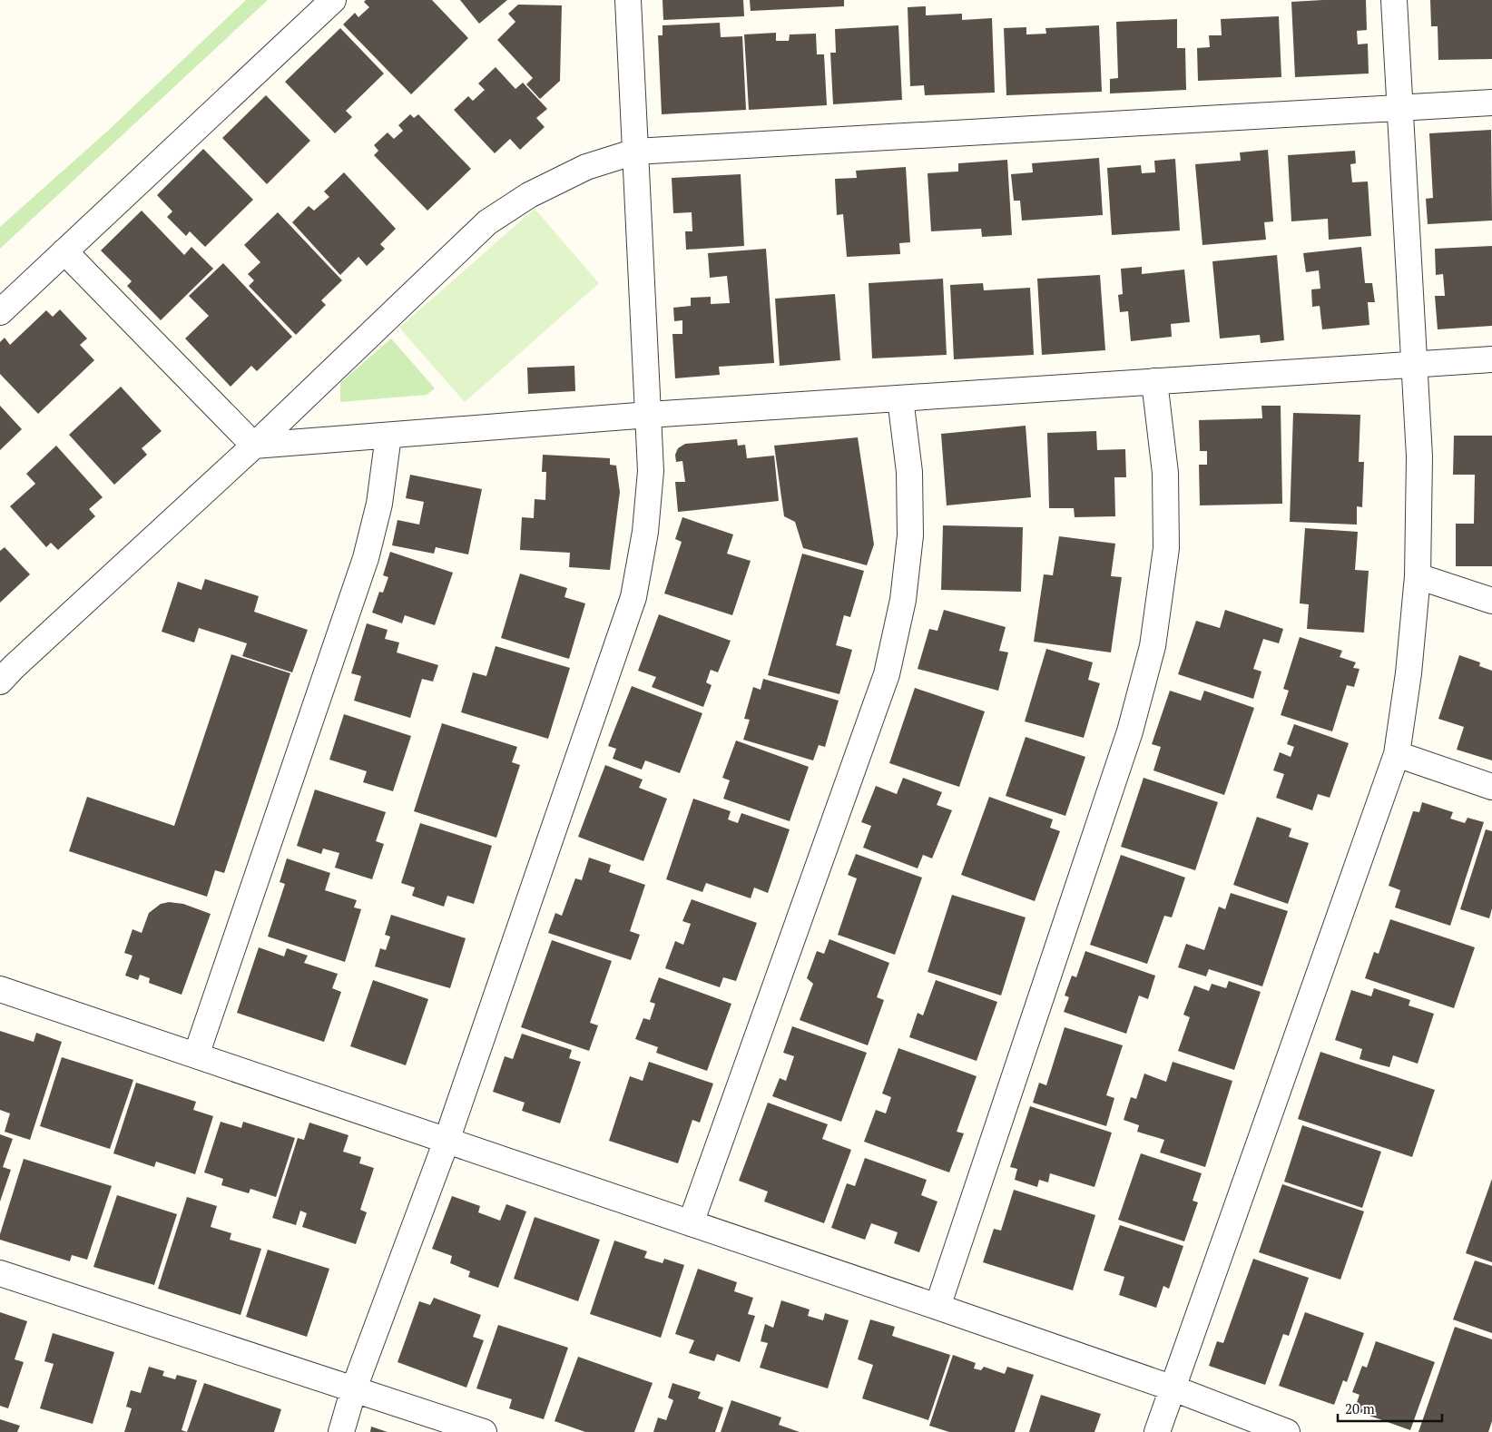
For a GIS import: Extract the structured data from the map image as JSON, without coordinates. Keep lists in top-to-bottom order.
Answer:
{
  "scale_bar": "20 m"
}
